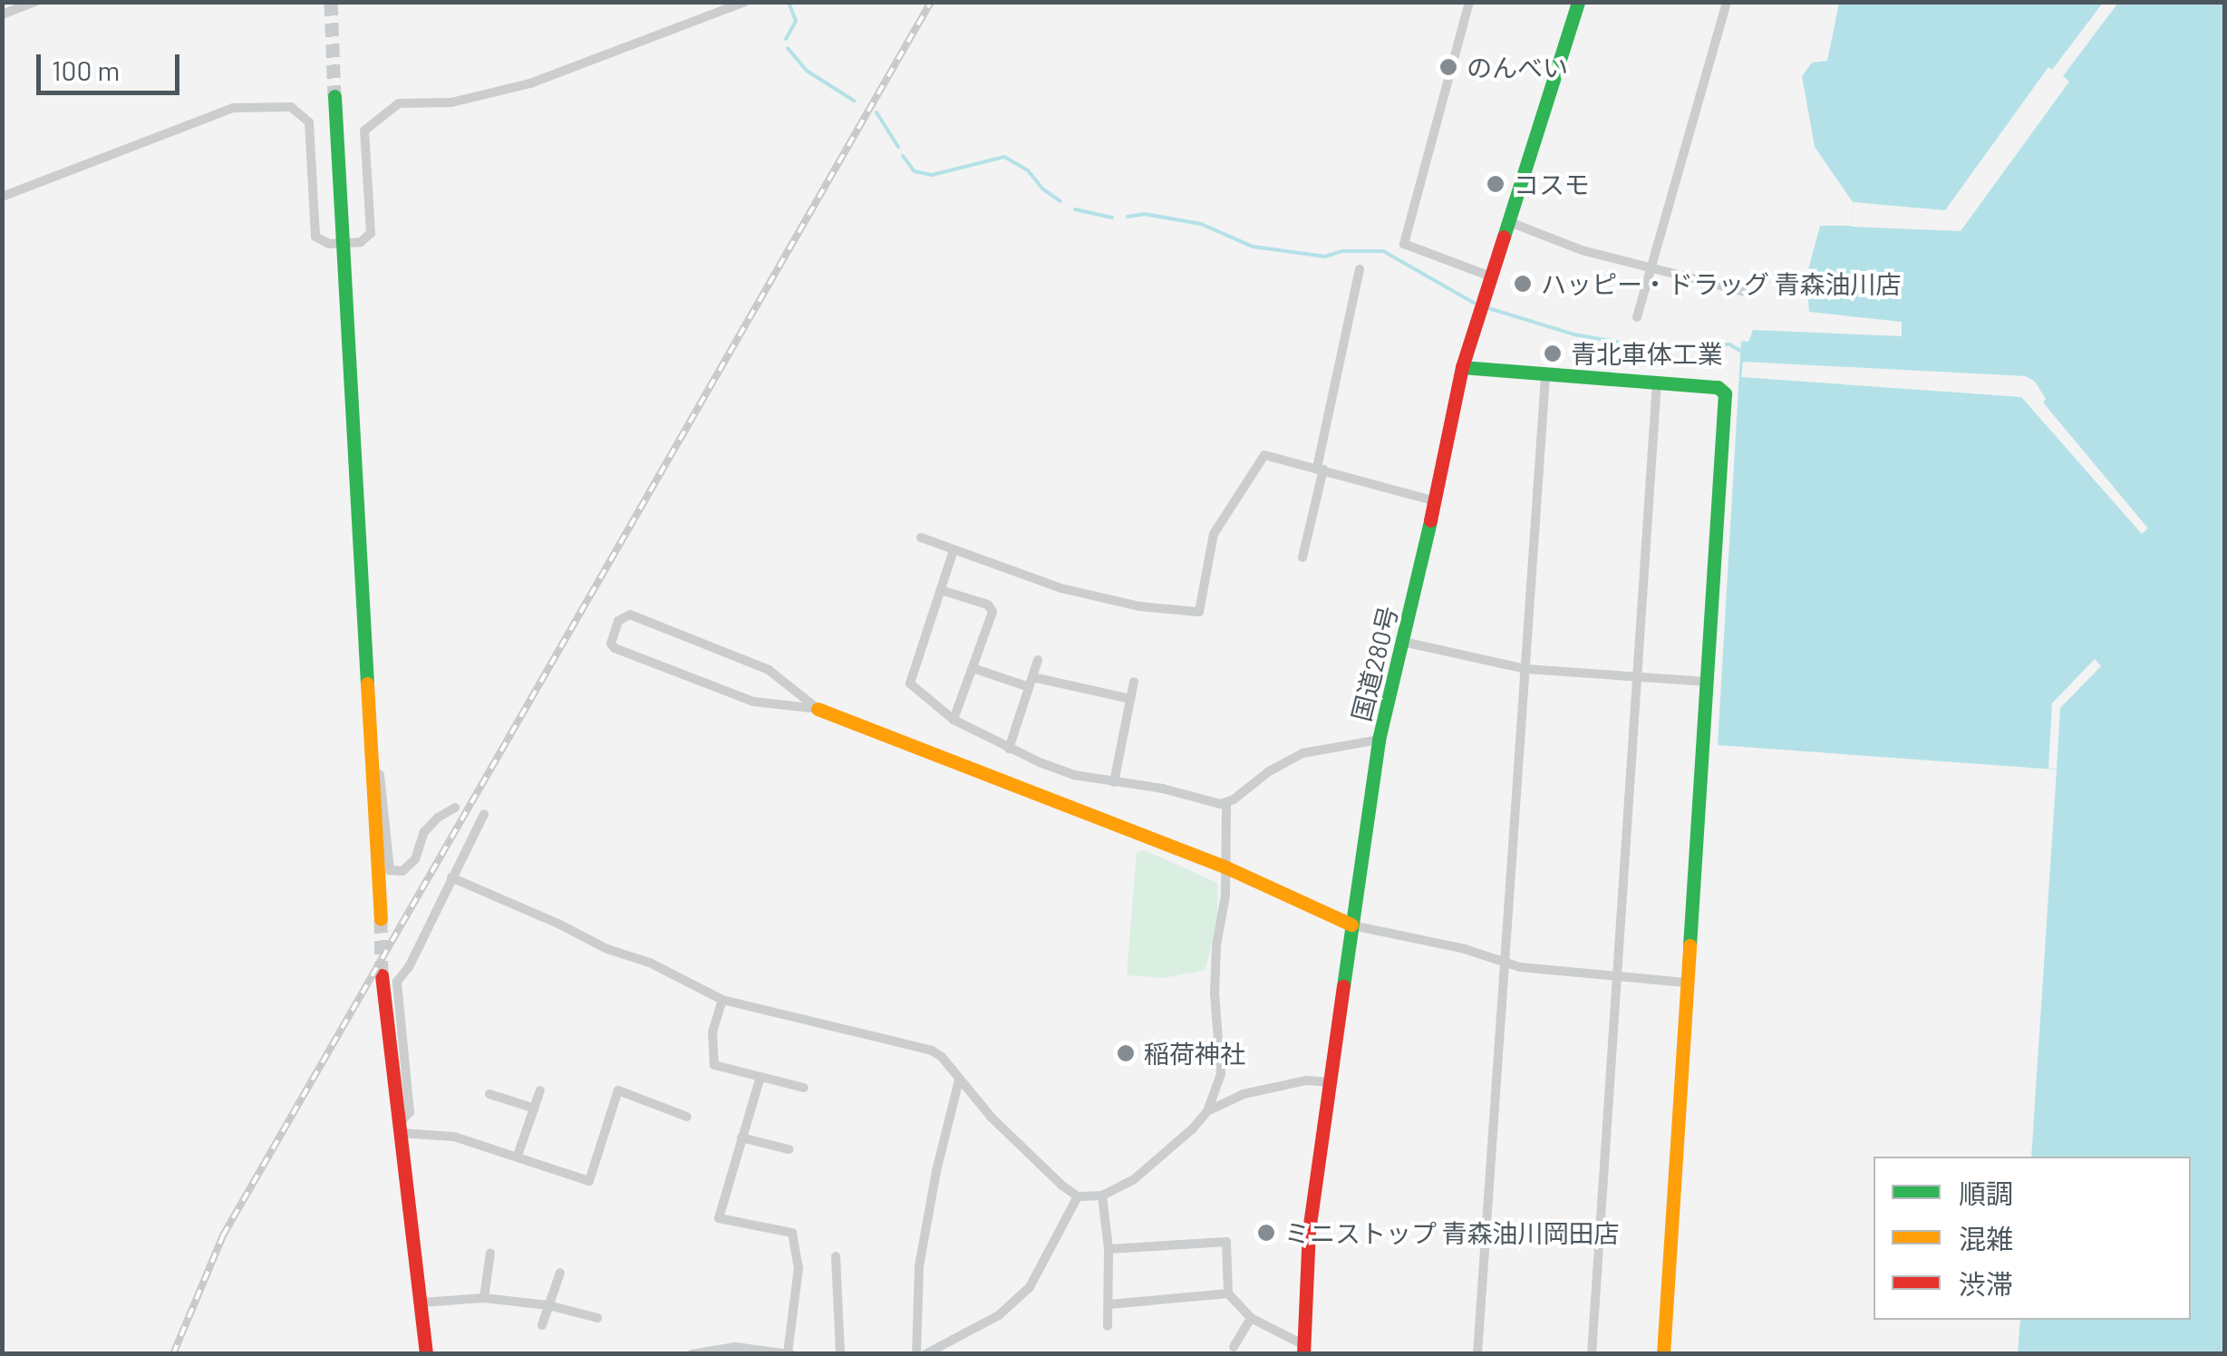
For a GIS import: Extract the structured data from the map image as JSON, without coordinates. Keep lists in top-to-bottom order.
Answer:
{
  "streets": {
    "main road": ["国道280号"]
  },
  "places": [
    "のんべい",
    "コスモ",
    "ハッピー・ドラッグ 青森油川店",
    "青北車体工業",
    "稲荷神社",
    "ミニストップ 青森油川岡田店"
  ],
  "legend": ["順調", "混雑", "渋滞"],
  "scale_bar": "100 m"
}
